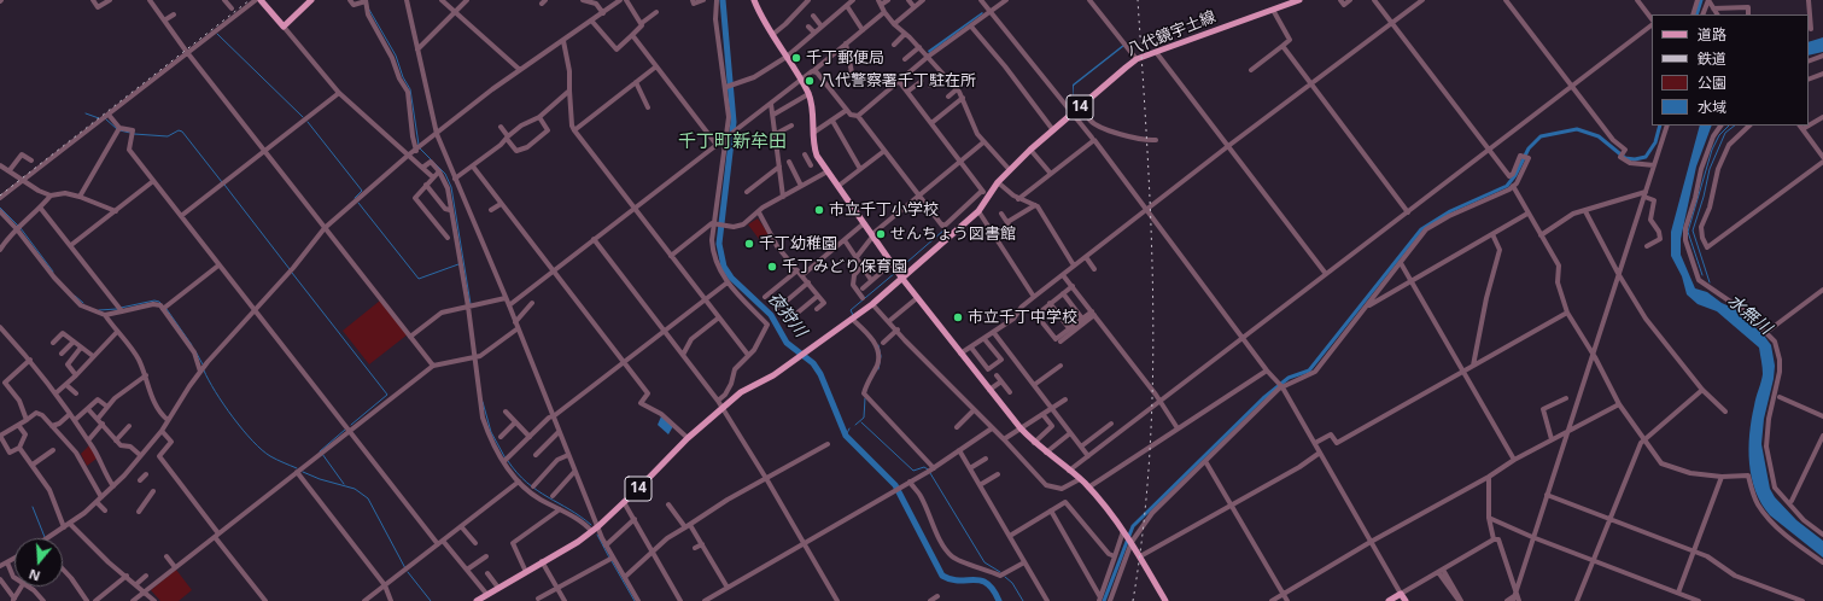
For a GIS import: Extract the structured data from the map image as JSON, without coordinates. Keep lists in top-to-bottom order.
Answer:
{
  "streets": {
    "main road": ["八代鏡宇土線", "14"]
  },
  "crossings": [
    ["八代鏡宇土線", "14"]
  ],
  "districts": ["千丁町新牟田"],
  "water": ["夜狩川", "水無川"],
  "places": [
    "千丁郵便局",
    "八代警察署千丁駐在所",
    "市立千丁小学校",
    "せんちょう図書館",
    "千丁幼稚園",
    "千丁みどり保育園",
    "市立千丁中学校"
  ],
  "legend": [
    "道路",
    "鉄道",
    "公園",
    "水域"
  ],
  "north": "bottom"
}
